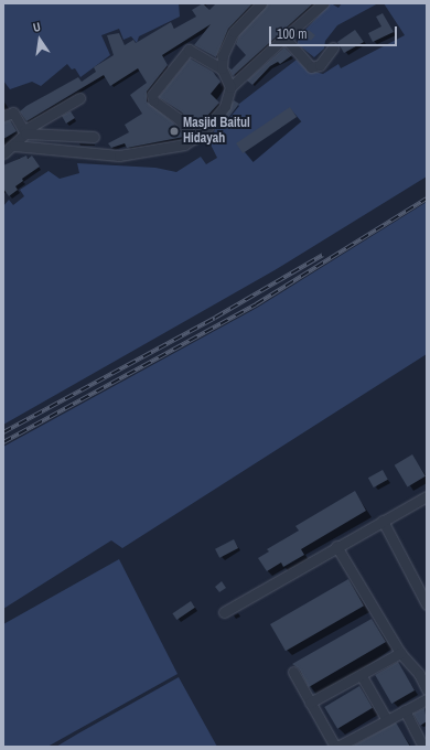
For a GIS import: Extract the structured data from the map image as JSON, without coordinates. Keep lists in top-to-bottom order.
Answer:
{
  "places": ["Masjid Baitul Hidayah"],
  "scale_bar": "100 m",
  "north": "top"
}
